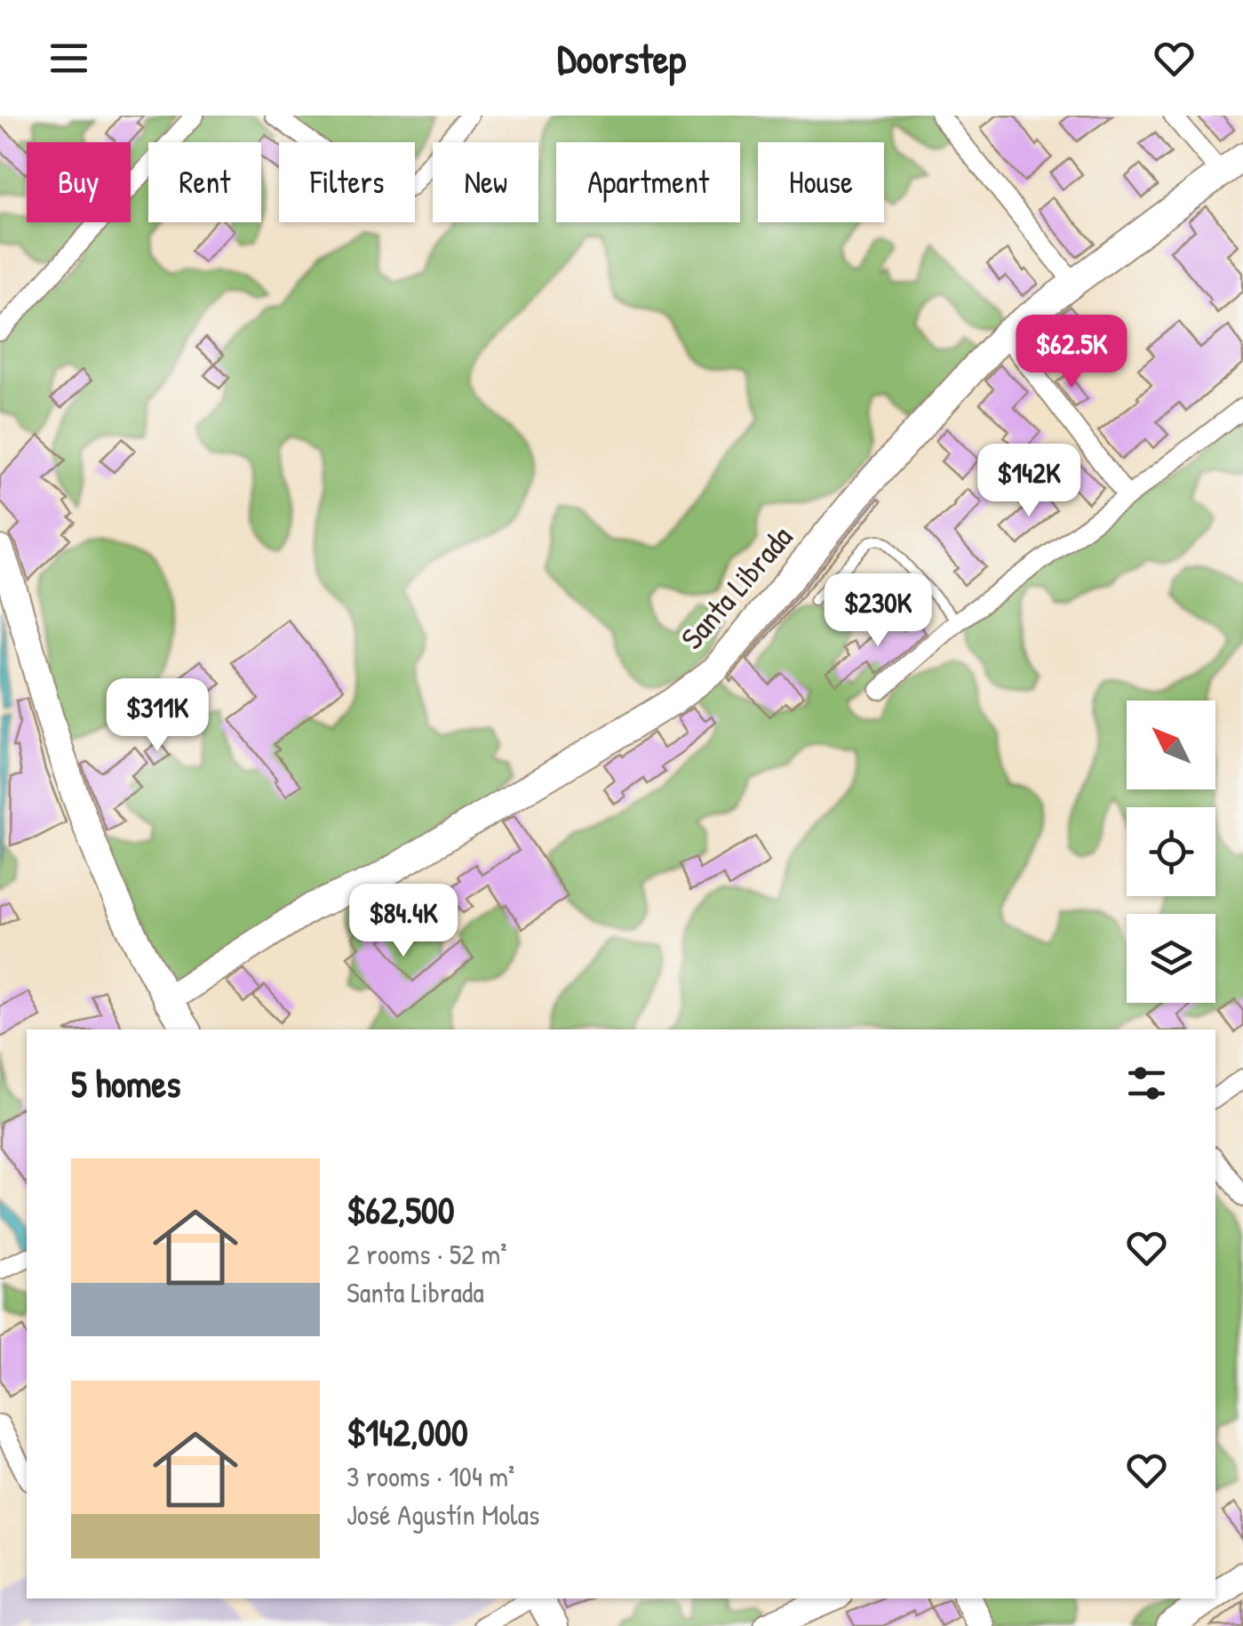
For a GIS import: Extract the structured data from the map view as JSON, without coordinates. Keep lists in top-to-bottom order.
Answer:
{
  "streets": {
    "street": ["Santa Librada"]
  },
  "north": "top left",
  "page": {
    "header": "Doorstep",
    "chip": [
      "Buy",
      "Rent",
      "Filters",
      "New",
      "Apartment",
      "House"
    ],
    "price": [
      "$62.5K",
      "$142K",
      "$230K",
      "$311K",
      "$84.4K"
    ],
    "heading": "5 homes",
    "list": [
      {
        "name": "$62,500",
        "note": "2 rooms · 52 m² · Santa Librada"
      },
      {
        "name": "$142,000",
        "note": "3 rooms · 104 m² · José Agustín Molas"
      }
    ]
  }
}
